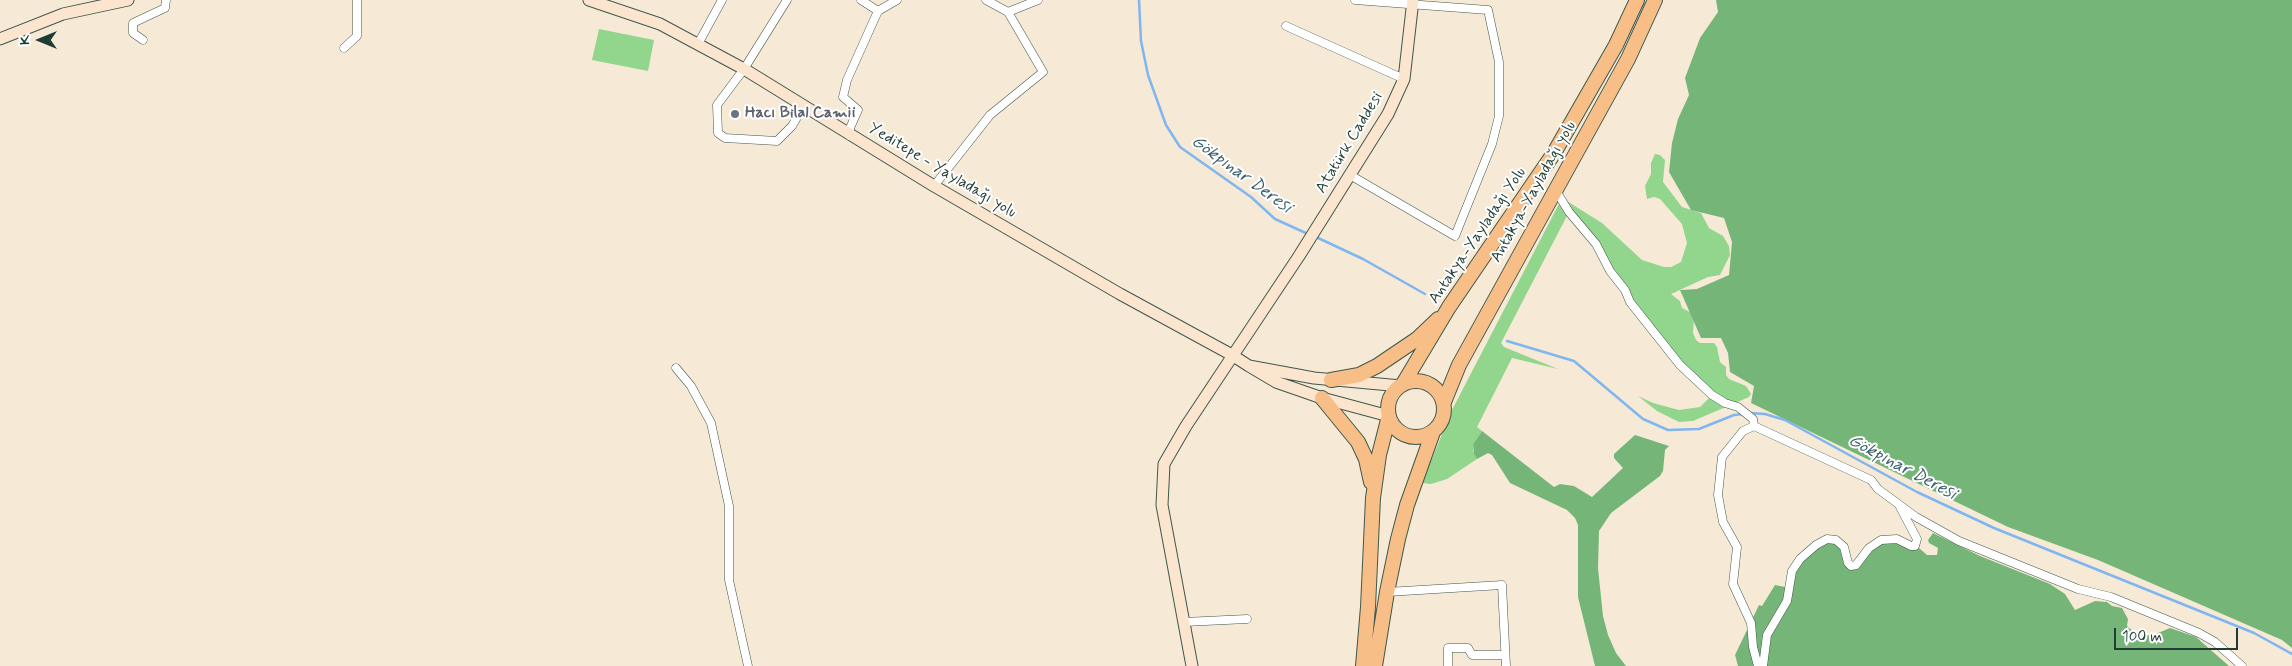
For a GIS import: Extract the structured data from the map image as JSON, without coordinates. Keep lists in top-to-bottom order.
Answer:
{
  "streets": {
    "highway": ["Antakya-Yayladağı yolu", "Antakya-Yayladağı Yolu"],
    "main road": ["Atatürk Caddesi", "Yeditepe - Yayladağı yolu"]
  },
  "crossings": [
    ["Atatürk Caddesi", "Yeditepe - Yayladağı yolu"],
    ["Yeditepe - Yayladağı yolu", "Antakya-Yayladağı yolu"],
    ["Yeditepe - Yayladağı yolu", "Antakya-Yayladağı Yolu"],
    ["Antakya-Yayladağı yolu", "Antakya-Yayladağı Yolu"]
  ],
  "water": ["Gökpınar Deresi"],
  "places": ["Hacı Bilal Camii"],
  "scale_bar": "100 m",
  "north": "left"
}
